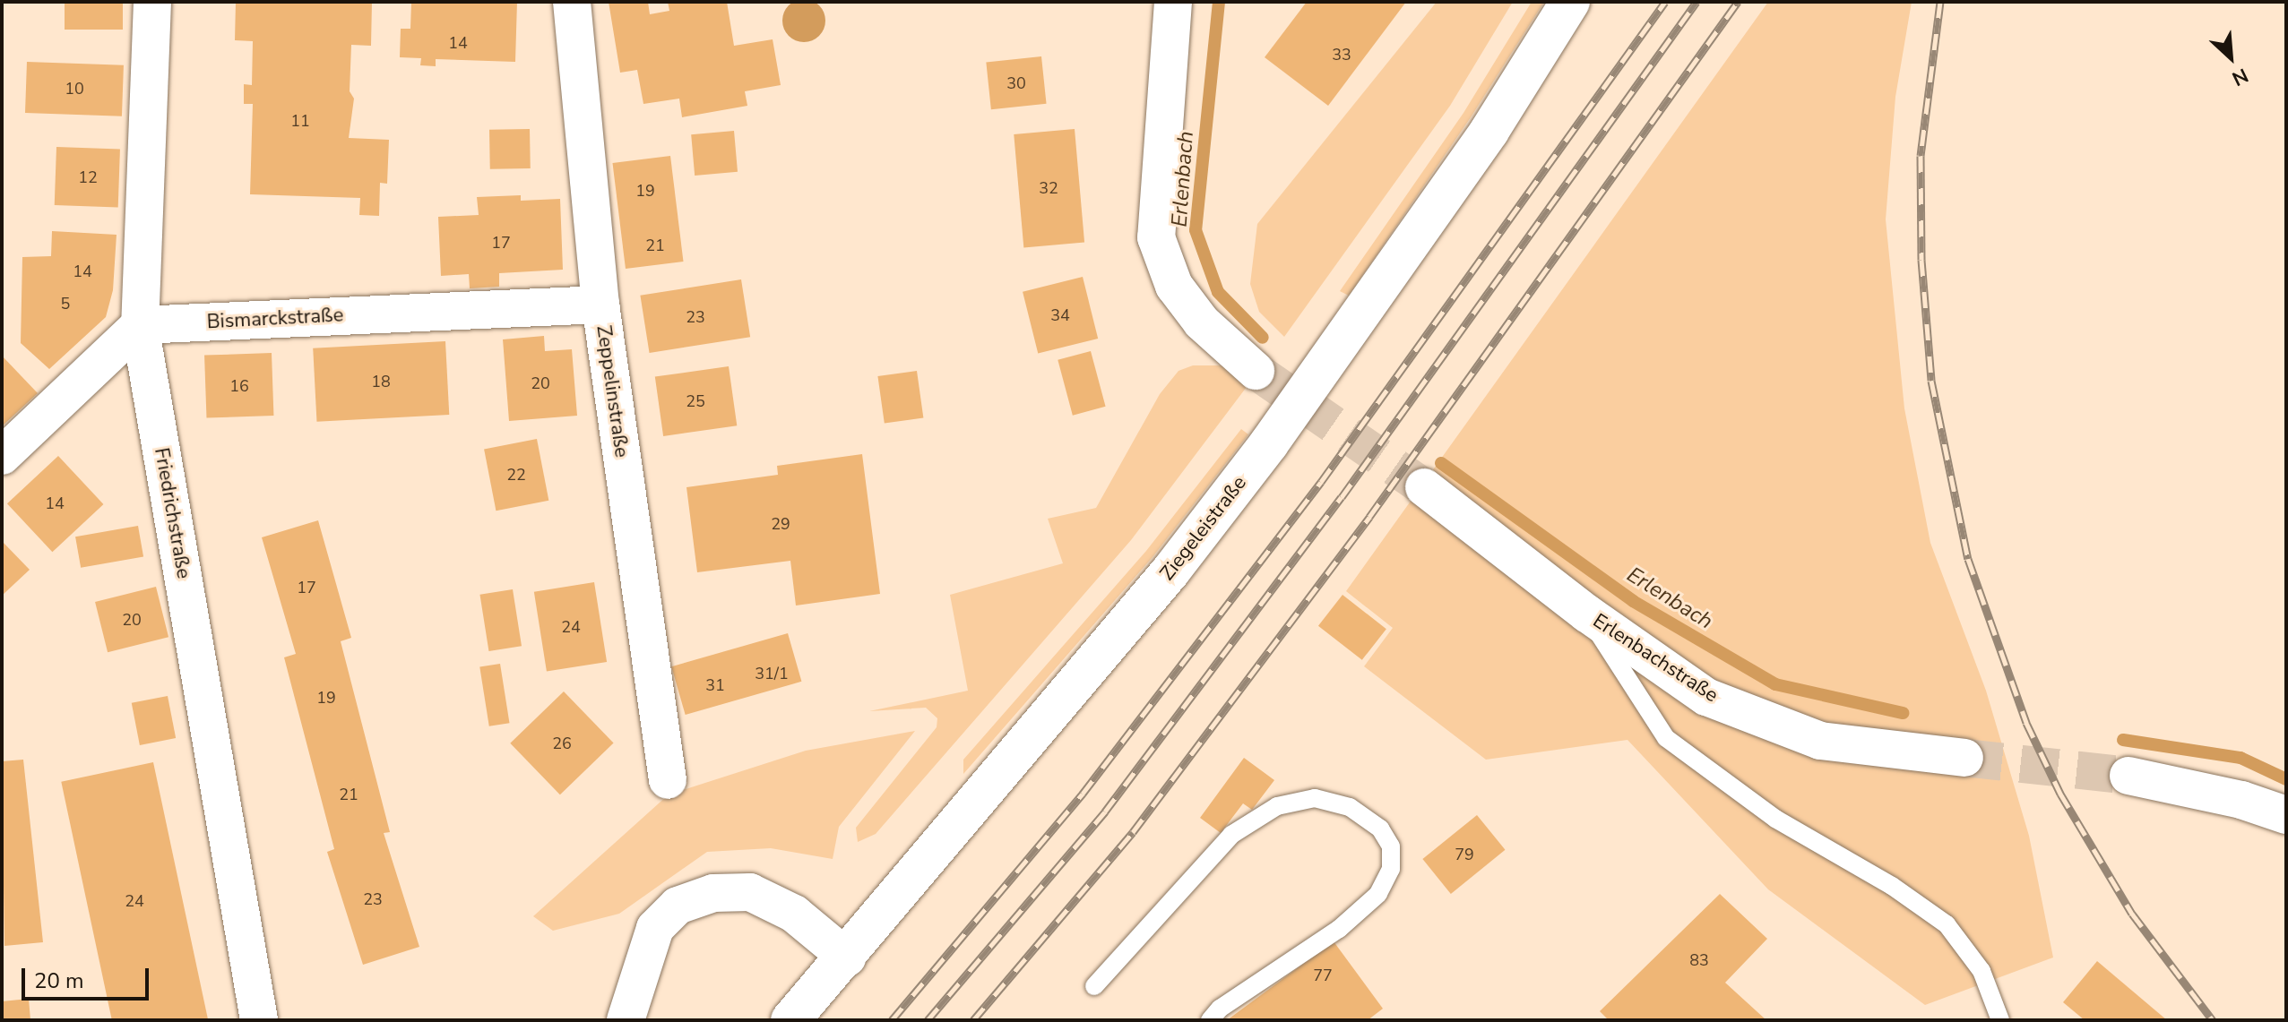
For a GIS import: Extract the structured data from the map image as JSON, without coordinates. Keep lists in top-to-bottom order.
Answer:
{
  "streets": {
    "street": [
      "Bismarckstraße",
      "Zeppelinstraße",
      "Friedrichstraße",
      "Ziegeleistraße",
      "Erlenbachstraße"
    ]
  },
  "crossings": [
    ["Bismarckstraße", "Zeppelinstraße"],
    ["Bismarckstraße", "Friedrichstraße"]
  ],
  "water": ["Erlenbach"],
  "house_numbers": [
    "14",
    "33",
    "30",
    "10",
    "11",
    "12",
    "32",
    "19",
    "17",
    "21",
    "14",
    "5",
    "34",
    "23",
    "18",
    "20",
    "16",
    "25",
    "22",
    "14",
    "29",
    "17",
    "20",
    "24",
    "31/1",
    "31",
    "19",
    "26",
    "21",
    "79",
    "23",
    "24",
    "83",
    "77"
  ],
  "scale_bar": "20 m",
  "north": "bottom right"
}
